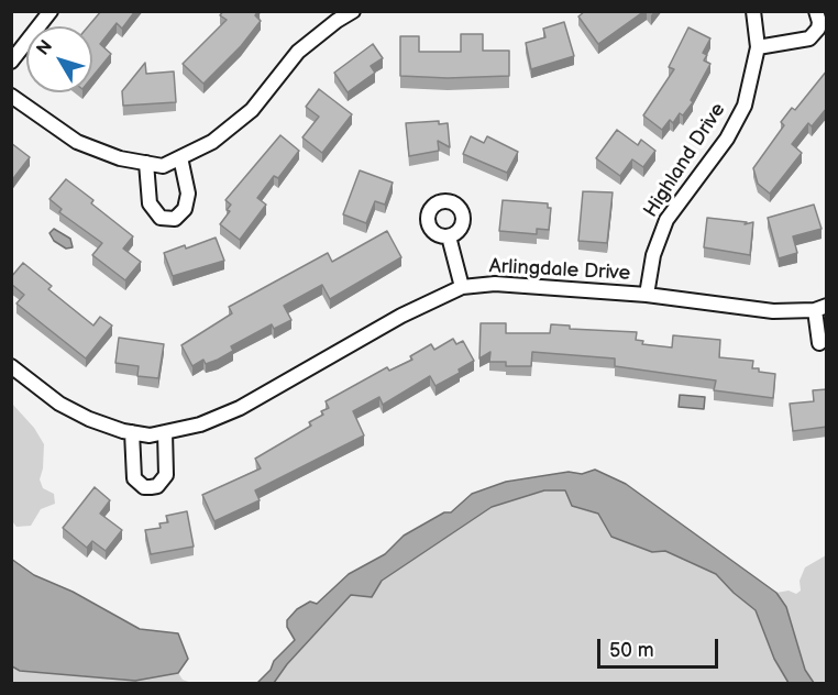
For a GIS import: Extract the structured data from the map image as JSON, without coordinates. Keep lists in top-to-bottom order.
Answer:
{
  "streets": {
    "street": ["Highland Drive", "Arlingdale Drive"]
  },
  "crossings": [
    ["Highland Drive", "Arlingdale Drive"]
  ],
  "scale_bar": "50 m",
  "north": "top left"
}
